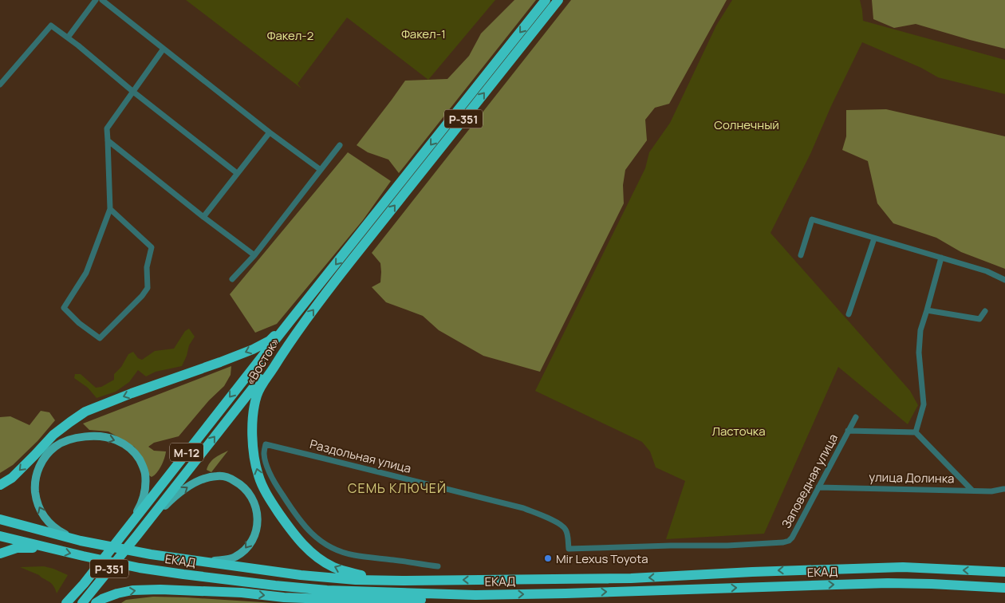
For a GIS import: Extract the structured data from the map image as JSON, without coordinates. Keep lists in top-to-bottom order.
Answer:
{
  "streets": {
    "highway": [
      "Р-351",
      "«Восток»",
      "М-12",
      "ЕКАД"
    ],
    "street": ["Раздольная улица", "улица Долинка", "Заповедная улица"]
  },
  "crossings": [
    ["Р-351", "«Восток»"],
    ["«Восток»", "ЕКАД"],
    ["Раздольная улица", "Заповедная улица"],
    ["улица Долинка", "Заповедная улица"]
  ],
  "districts": ["СЕМЬ КЛЮЧЕЙ"],
  "parks": [
    "Факел-1",
    "Факел-2",
    "Солнечный",
    "Ласточка"
  ],
  "places": ["Mir Lexus Toyota"]
}
